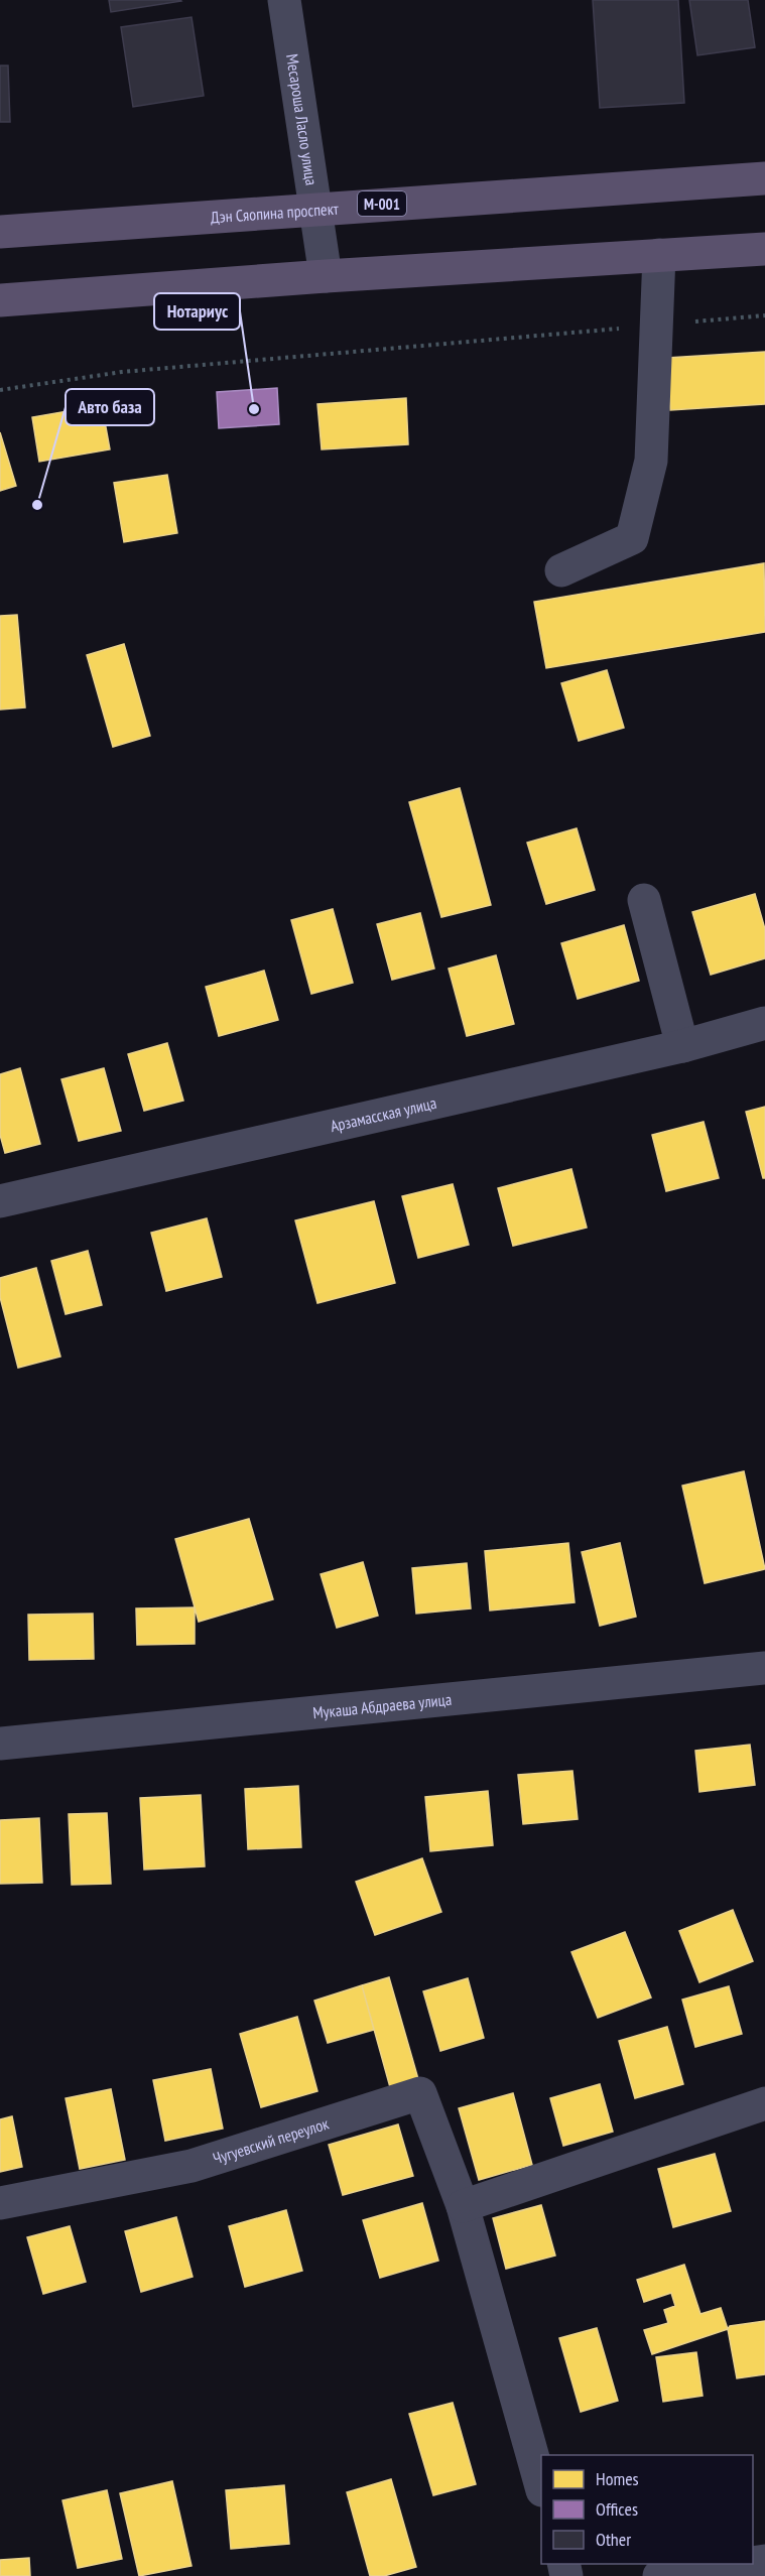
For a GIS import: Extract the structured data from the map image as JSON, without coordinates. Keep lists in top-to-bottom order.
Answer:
{
  "streets": {
    "main road": ["M-001", "Дэн Сяопина проспект"],
    "street": [
      "Месароша Ласло улица",
      "Арзамасская улица",
      "Мукаша Абдраева улица",
      "Чугуевский переулок"
    ]
  },
  "crossings": [
    ["Месароша Ласло улица", "Дэн Сяопина проспект"]
  ],
  "places": ["Нотариус", "Авто база"],
  "legend": ["Homes", "Offices", "Other"]
}
